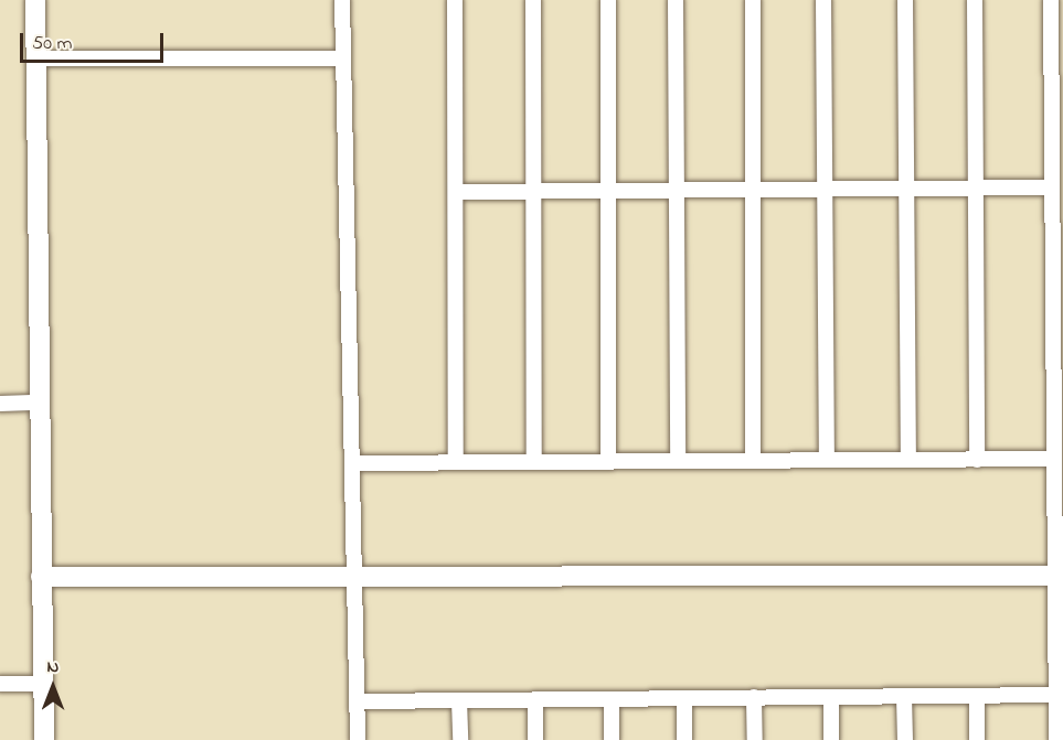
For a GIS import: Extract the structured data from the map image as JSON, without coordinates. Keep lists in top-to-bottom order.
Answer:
{
  "scale_bar": "50 m",
  "north": "top"
}
